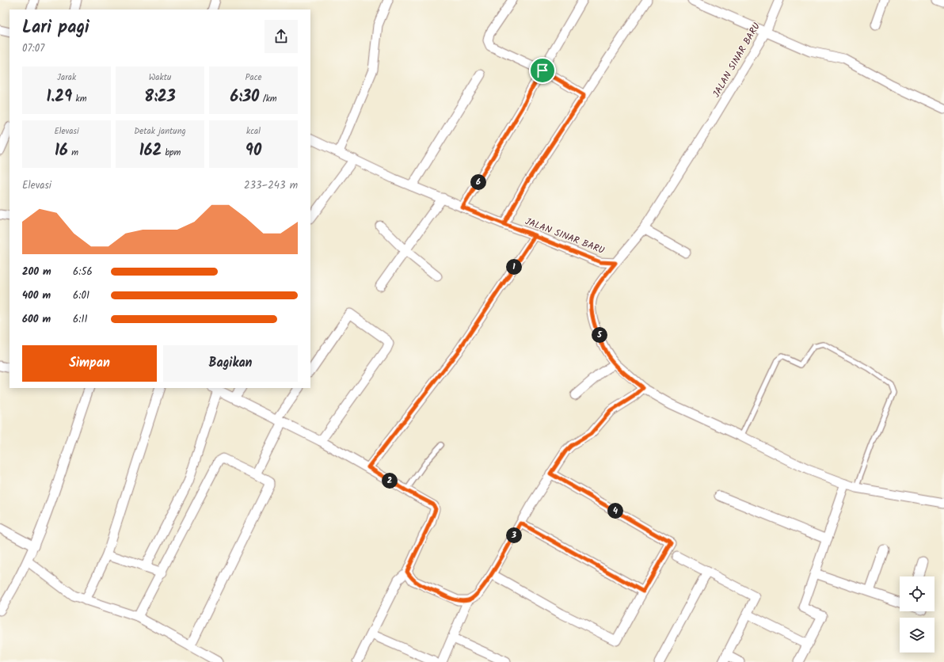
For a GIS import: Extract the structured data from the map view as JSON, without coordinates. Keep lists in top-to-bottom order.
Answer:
{
  "streets": {
    "street": ["JALAN SINAR BARU"]
  },
  "page": {
    "heading": ["Lari pagi", "07:07"],
    "stats": [
      ["Jarak", "1.29 km"],
      ["Waktu", "8:23"],
      ["Pace", "6:30 /km"],
      ["Elevasi", "16 m"],
      ["Detak jantung", "162 bpm"],
      ["kcal", "90"]
    ],
    "chart": ["Elevasi", "233–243 m"],
    "pins": [
      "6",
      "1",
      "5",
      "2",
      "4",
      "3"
    ],
    "list": [
      {
        "name": "200 m",
        "note": "6:56"
      },
      {
        "name": "400 m",
        "note": "6:01"
      },
      {
        "name": "600 m",
        "note": "6:11"
      }
    ],
    "buttons": ["Simpan", "Bagikan"]
  }
}
